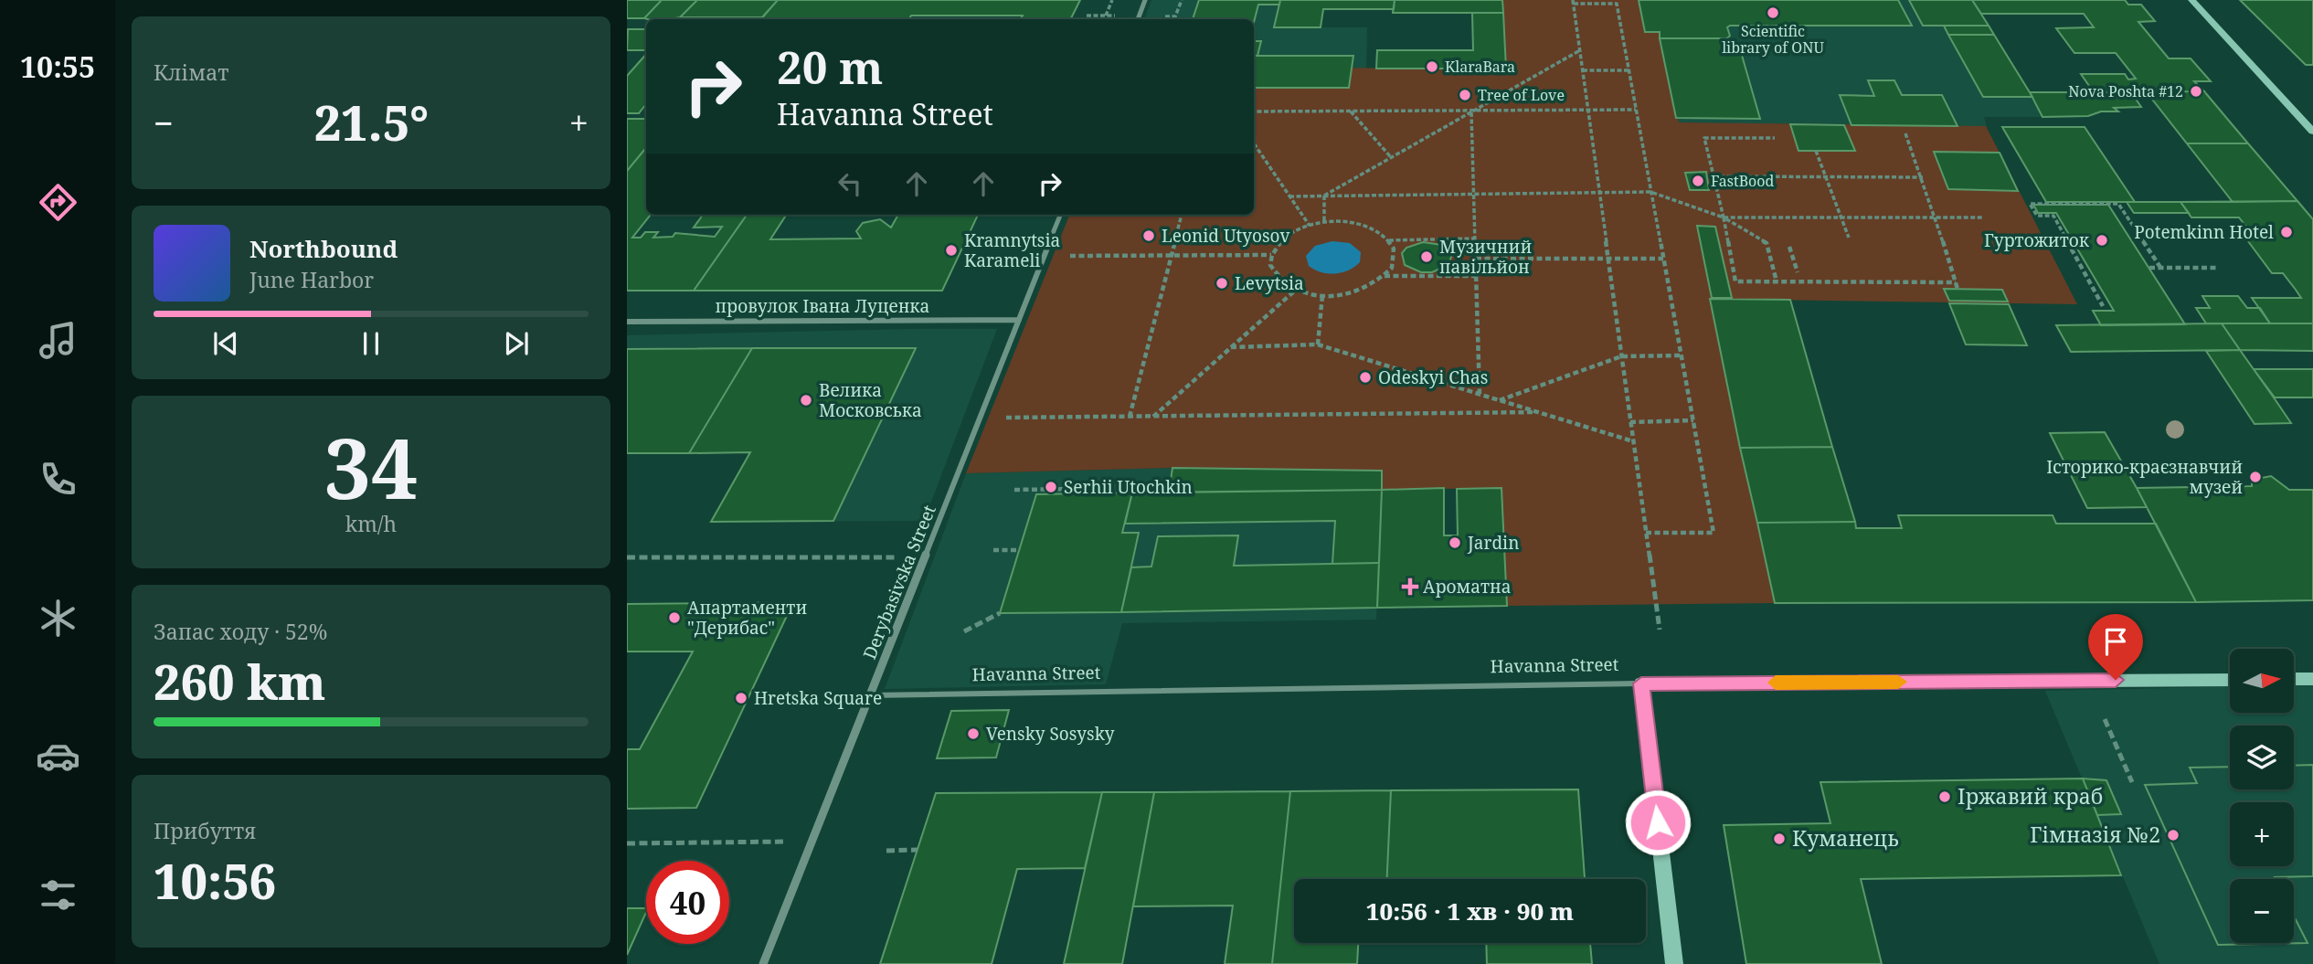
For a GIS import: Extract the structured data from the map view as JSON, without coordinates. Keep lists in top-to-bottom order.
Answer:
{
  "streets": {
    "street": ["провулок Івана Луценка", "Derybasivska Street", "Havanna Street"]
  },
  "crossings": [
    ["провулок Івана Луценка", "Derybasivska Street"],
    ["Derybasivska Street", "Havanna Street"]
  ],
  "places": {
    "other": [
      "Scientific library of ONU",
      "KlaraBara",
      "Nova Poshta #12",
      "Tree of Love",
      "FastBood",
      "Potemkinn Hotel",
      "Leonid Utyosov",
      "Гуртожиток",
      "Kramnytsia Karameli",
      "Музичний павільйон",
      "Levytsia",
      "Odeskyi Chas",
      "Велика Московська",
      "Історико-краєзнавчий музей",
      "Serhii Utochkin",
      "Jardin",
      "Апартаменти \"Дерибас\"",
      "Hretska Square",
      "Vensky Sosysky",
      "Іржавий краб",
      "Гімназія №2",
      "Куманець"
    ],
    "health": ["Ароматна"]
  },
  "north": "right",
  "page": {
    "tabs": "10:55",
    "tile": [
      "Клімат",
      ["34", "km/h"],
      ["Запас ходу · 52%", "260 km"],
      ["Прибуття", "10:56"]
    ],
    "turn": ["20 m", "Havanna Street"],
    "heat": ["−", "21.5°", "+"],
    "song": ["Northbound", "June Harbor"],
    "map_buttons": ["+", "−"],
    "limit": "40",
    "trip": "10:56 · 1 хв · 90 m"
  }
}
